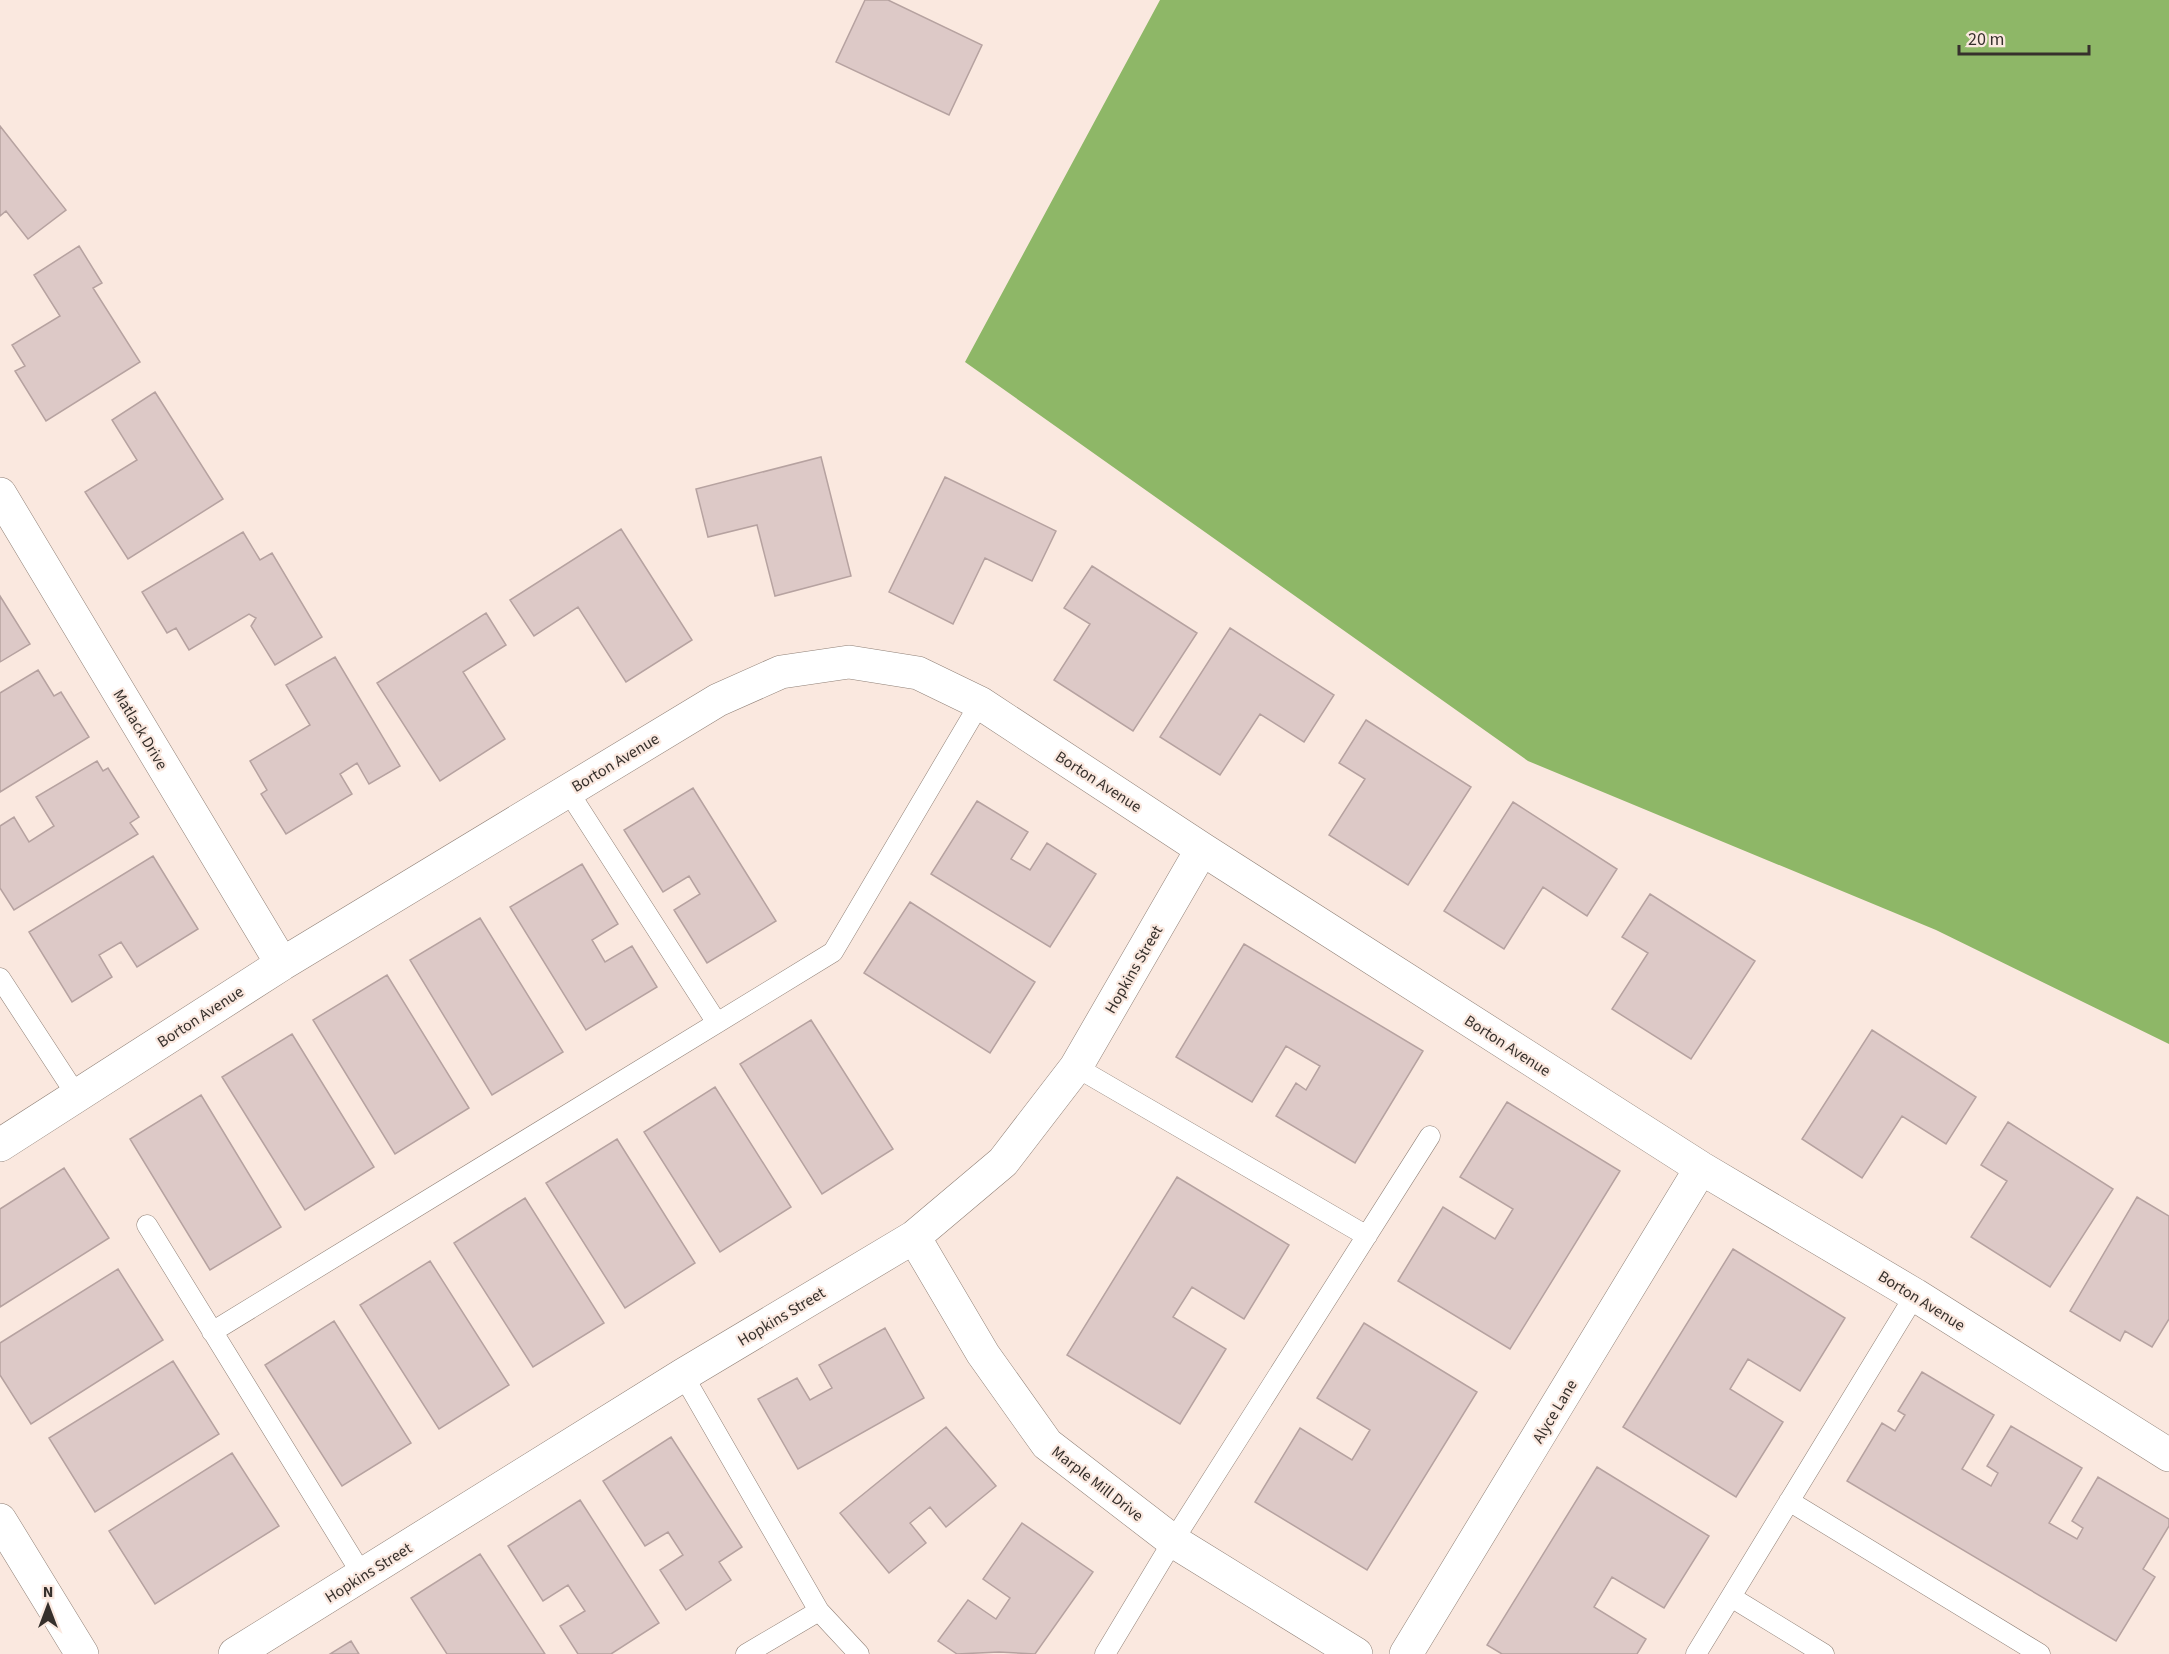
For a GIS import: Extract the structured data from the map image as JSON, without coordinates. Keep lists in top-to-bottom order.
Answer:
{
  "streets": {
    "street": [
      "Matlack Drive",
      "Borton Avenue",
      "Hopkins Street",
      "Alyce Lane",
      "Marple Mill Drive"
    ]
  },
  "crossings": [
    ["Matlack Drive", "Borton Avenue"],
    ["Borton Avenue", "Hopkins Street"],
    ["Borton Avenue", "Alyce Lane"],
    ["Hopkins Street", "Marple Mill Drive"]
  ],
  "scale_bar": "20 m",
  "north": "top"
}
